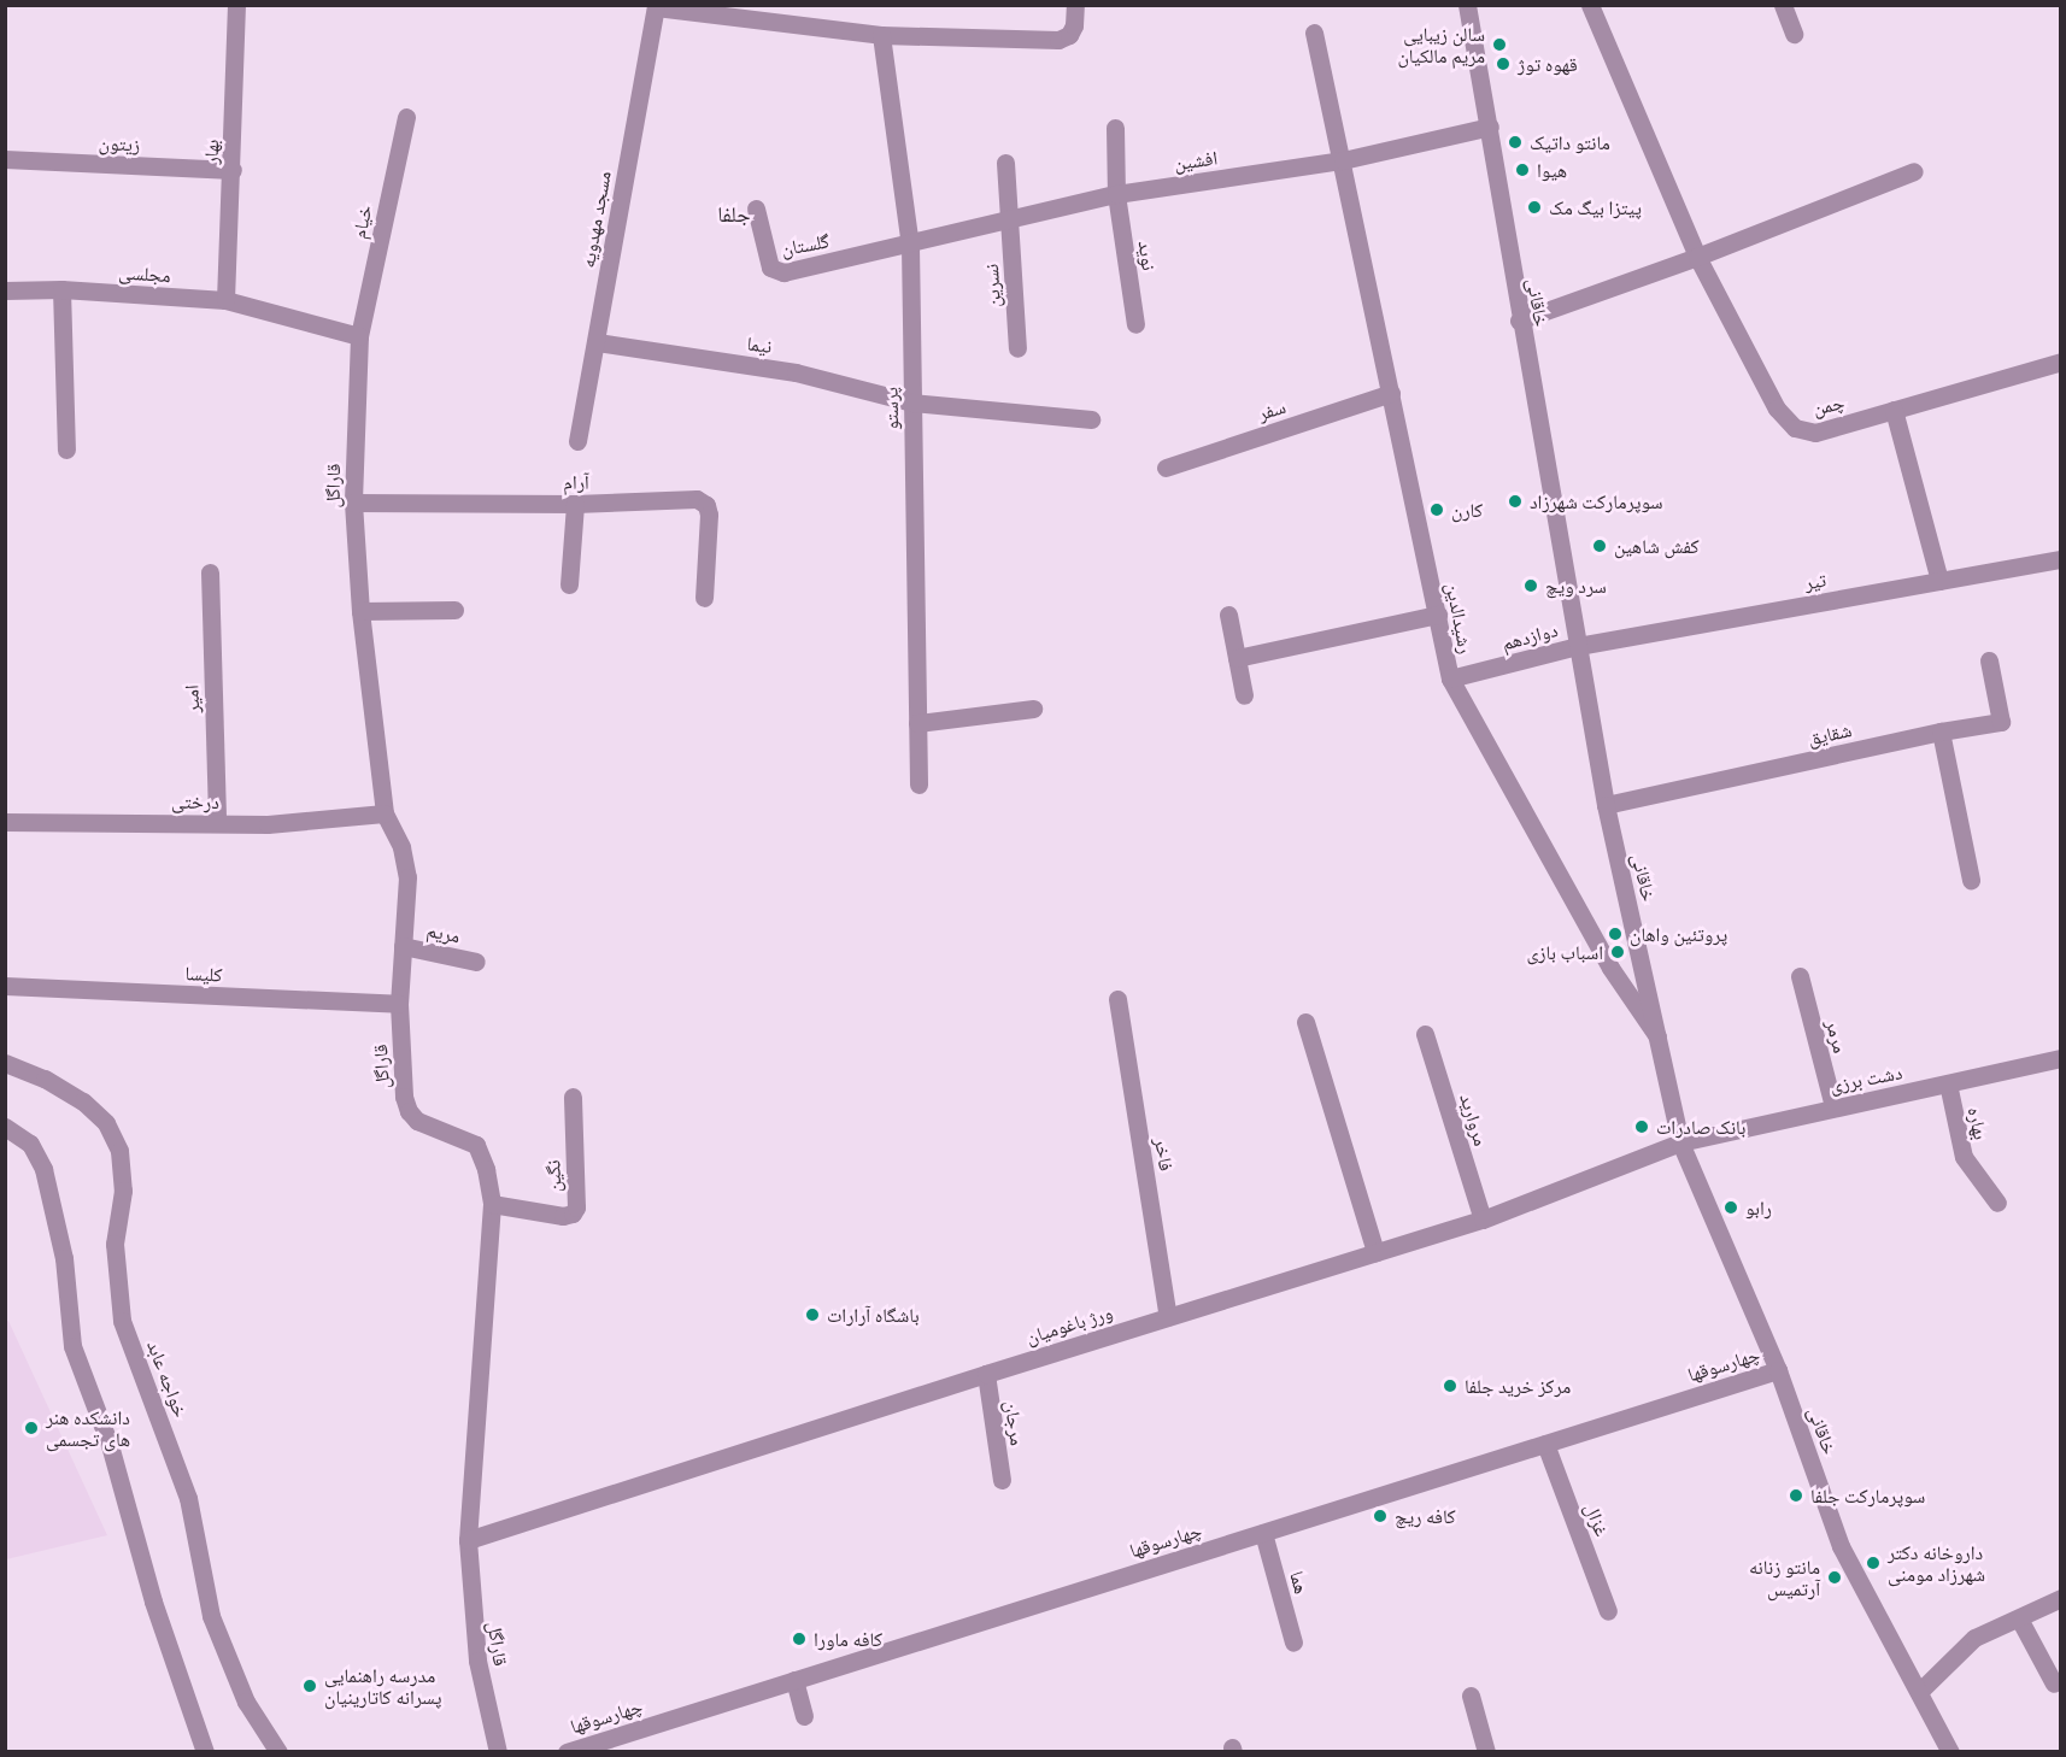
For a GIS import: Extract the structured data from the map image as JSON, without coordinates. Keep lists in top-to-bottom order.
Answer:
{
  "streets": {
    "street": [
      "زیتون",
      "بهار",
      "افشین",
      "مسجد مهدویه",
      "خیام",
      "گلستان",
      "نوید",
      "مجلسی",
      "نسرین",
      "خاقانی",
      "نیما",
      "چمن",
      "پرستو",
      "سفر",
      "آرام",
      "قاراگل",
      "تیر",
      "رشیدالدین",
      "دوازدهم",
      "امیر",
      "شقایق",
      "درختی",
      "مریم",
      "کلیسا",
      "مرمر",
      "دشت برزی",
      "مروارید",
      "بهاره",
      "فاخر",
      "نگین",
      "ورژ باغومیان",
      "چهارسوقها",
      "خواجه عابد",
      "مرجان",
      "غزال",
      "هما"
    ]
  },
  "crossings": [
    ["زیتون", "بهار"],
    ["بهار", "مجلسی"],
    ["افشین", "گلستان"],
    ["افشین", "نوید"],
    ["افشین", "نسرین"],
    ["افشین", "خاقانی"],
    ["افشین", "پرستو"],
    ["افشین", "رشیدالدین"],
    ["مسجد مهدویه", "نیما"],
    ["خیام", "مجلسی"],
    ["خیام", "قاراگل"],
    ["گلستان", "پرستو"],
    ["مجلسی", "قاراگل"],
    ["خاقانی", "تیر"],
    ["خاقانی", "رشیدالدین"],
    ["خاقانی", "دوازدهم"],
    ["خاقانی", "شقایق"],
    ["خاقانی", "دشت برزی"],
    ["خاقانی", "ورژ باغومیان"],
    ["خاقانی", "چهارسوقها"],
    ["نیما", "پرستو"],
    ["سفر", "رشیدالدین"],
    ["آرام", "قاراگل"],
    ["قاراگل", "درختی"],
    ["قاراگل", "مریم"],
    ["قاراگل", "کلیسا"],
    ["قاراگل", "نگین"],
    ["قاراگل", "ورژ باغومیان"],
    ["تیر", "دوازدهم"],
    ["رشیدالدین", "دوازدهم"],
    ["امیر", "درختی"],
    ["مرمر", "دشت برزی"],
    ["دشت برزی", "بهاره"],
    ["دشت برزی", "ورژ باغومیان"],
    ["مروارید", "ورژ باغومیان"],
    ["فاخر", "ورژ باغومیان"],
    ["ورژ باغومیان", "مرجان"],
    ["چهارسوقها", "غزال"],
    ["چهارسوقها", "هما"]
  ],
  "districts": ["جلفا"],
  "places": [
    "سالن زیبایی مریم مالکیان",
    "قهوه توژ",
    "مانتو داتیک",
    "هیوا",
    "پیتزا بیگ مک",
    "سوپرمارکت شهرزاد",
    "کارن",
    "کفش شاهین",
    "سرد ویچ",
    "پروتئین واهان",
    "اسباب بازی",
    "بانک صادرات",
    "رابو",
    "باشگاه آرارات",
    "مرکز خرید جلفا",
    "دانشکده هنر های تجسمی",
    "سوپرمارکت جلفا",
    "کافه ریچ",
    "داروخانه دکتر شهرزاد مومنی",
    "مانتو زنانه آرتمیس",
    "کافه ماورا",
    "مدرسه راهنمایی پسرانه کاتارینیان"
  ]
}
